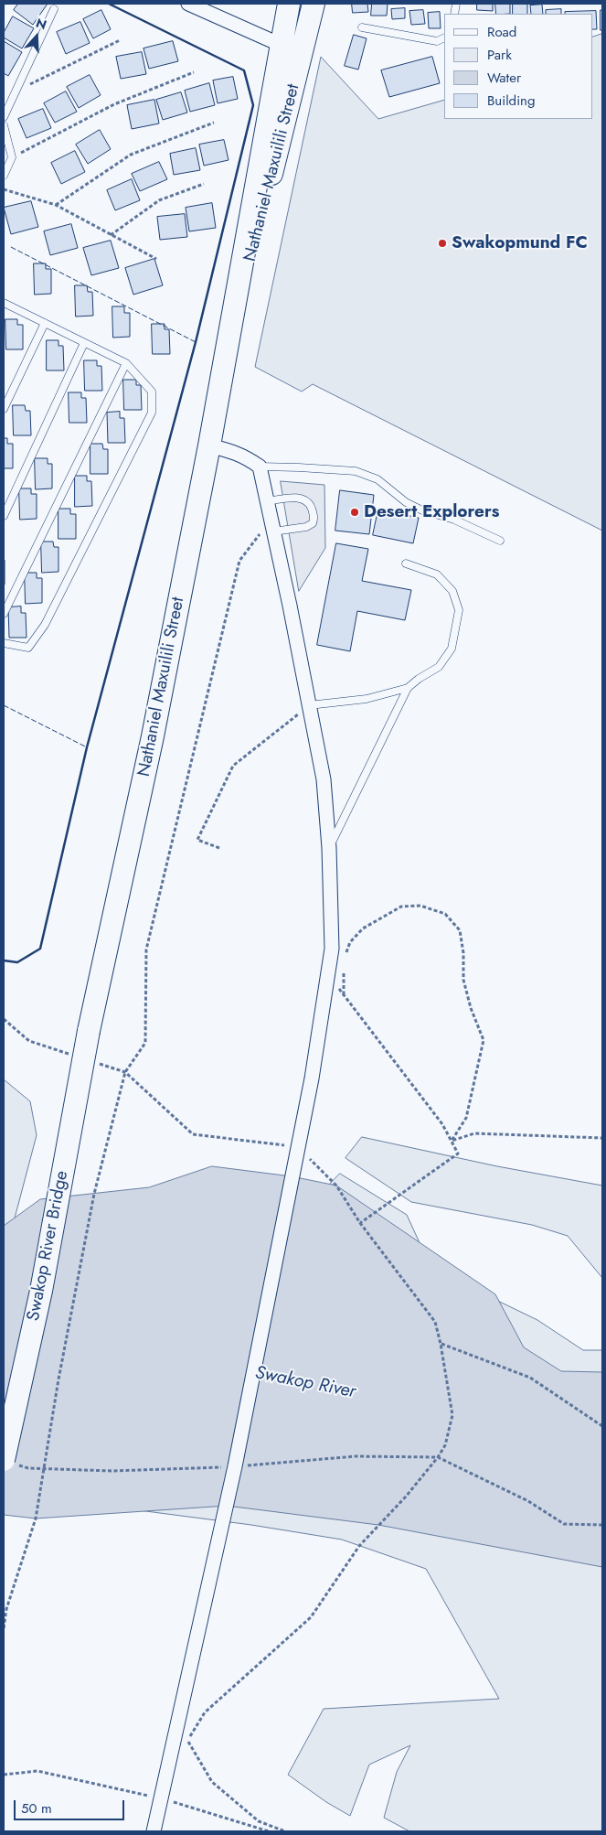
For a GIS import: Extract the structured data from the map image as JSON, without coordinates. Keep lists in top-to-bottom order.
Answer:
{
  "streets": {
    "highway": ["Nathaniel Maxuilili Street", "Swakop River Bridge"]
  },
  "crossings": [
    ["Nathaniel Maxuilili Street", "Swakop River Bridge"]
  ],
  "water": ["Swakop River"],
  "places": ["Swakopmund FC", "Desert Explorers"],
  "legend": [
    "Road",
    "Park",
    "Water",
    "Building"
  ],
  "scale_bar": "50 m",
  "north": "top"
}
